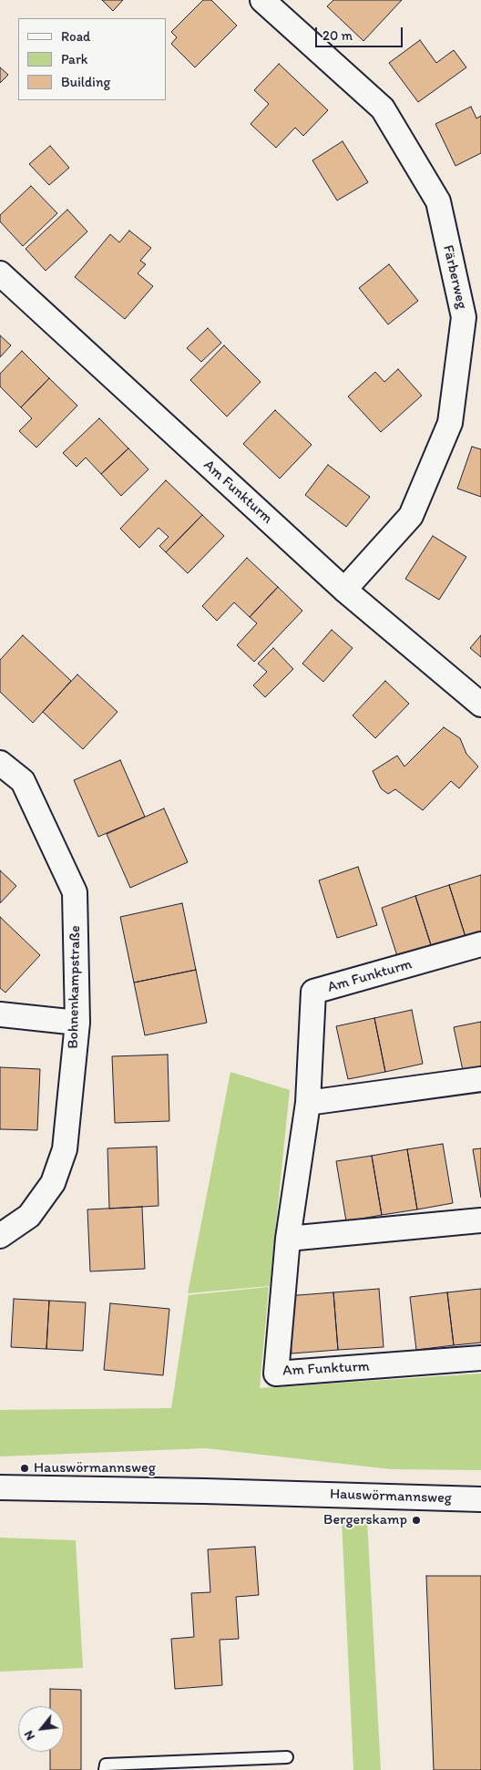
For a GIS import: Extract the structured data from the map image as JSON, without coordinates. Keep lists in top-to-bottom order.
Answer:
{
  "streets": {
    "street": [
      "Färberweg",
      "Am Funkturm",
      "Bohnenkampstraße",
      "Hauswörmannsweg"
    ]
  },
  "crossings": [
    ["Färberweg", "Am Funkturm"]
  ],
  "places": ["Hauswörmannsweg", "Bergerskamp"],
  "legend": ["Road", "Park", "Building"],
  "scale_bar": "20 m",
  "north": "bottom left"
}
